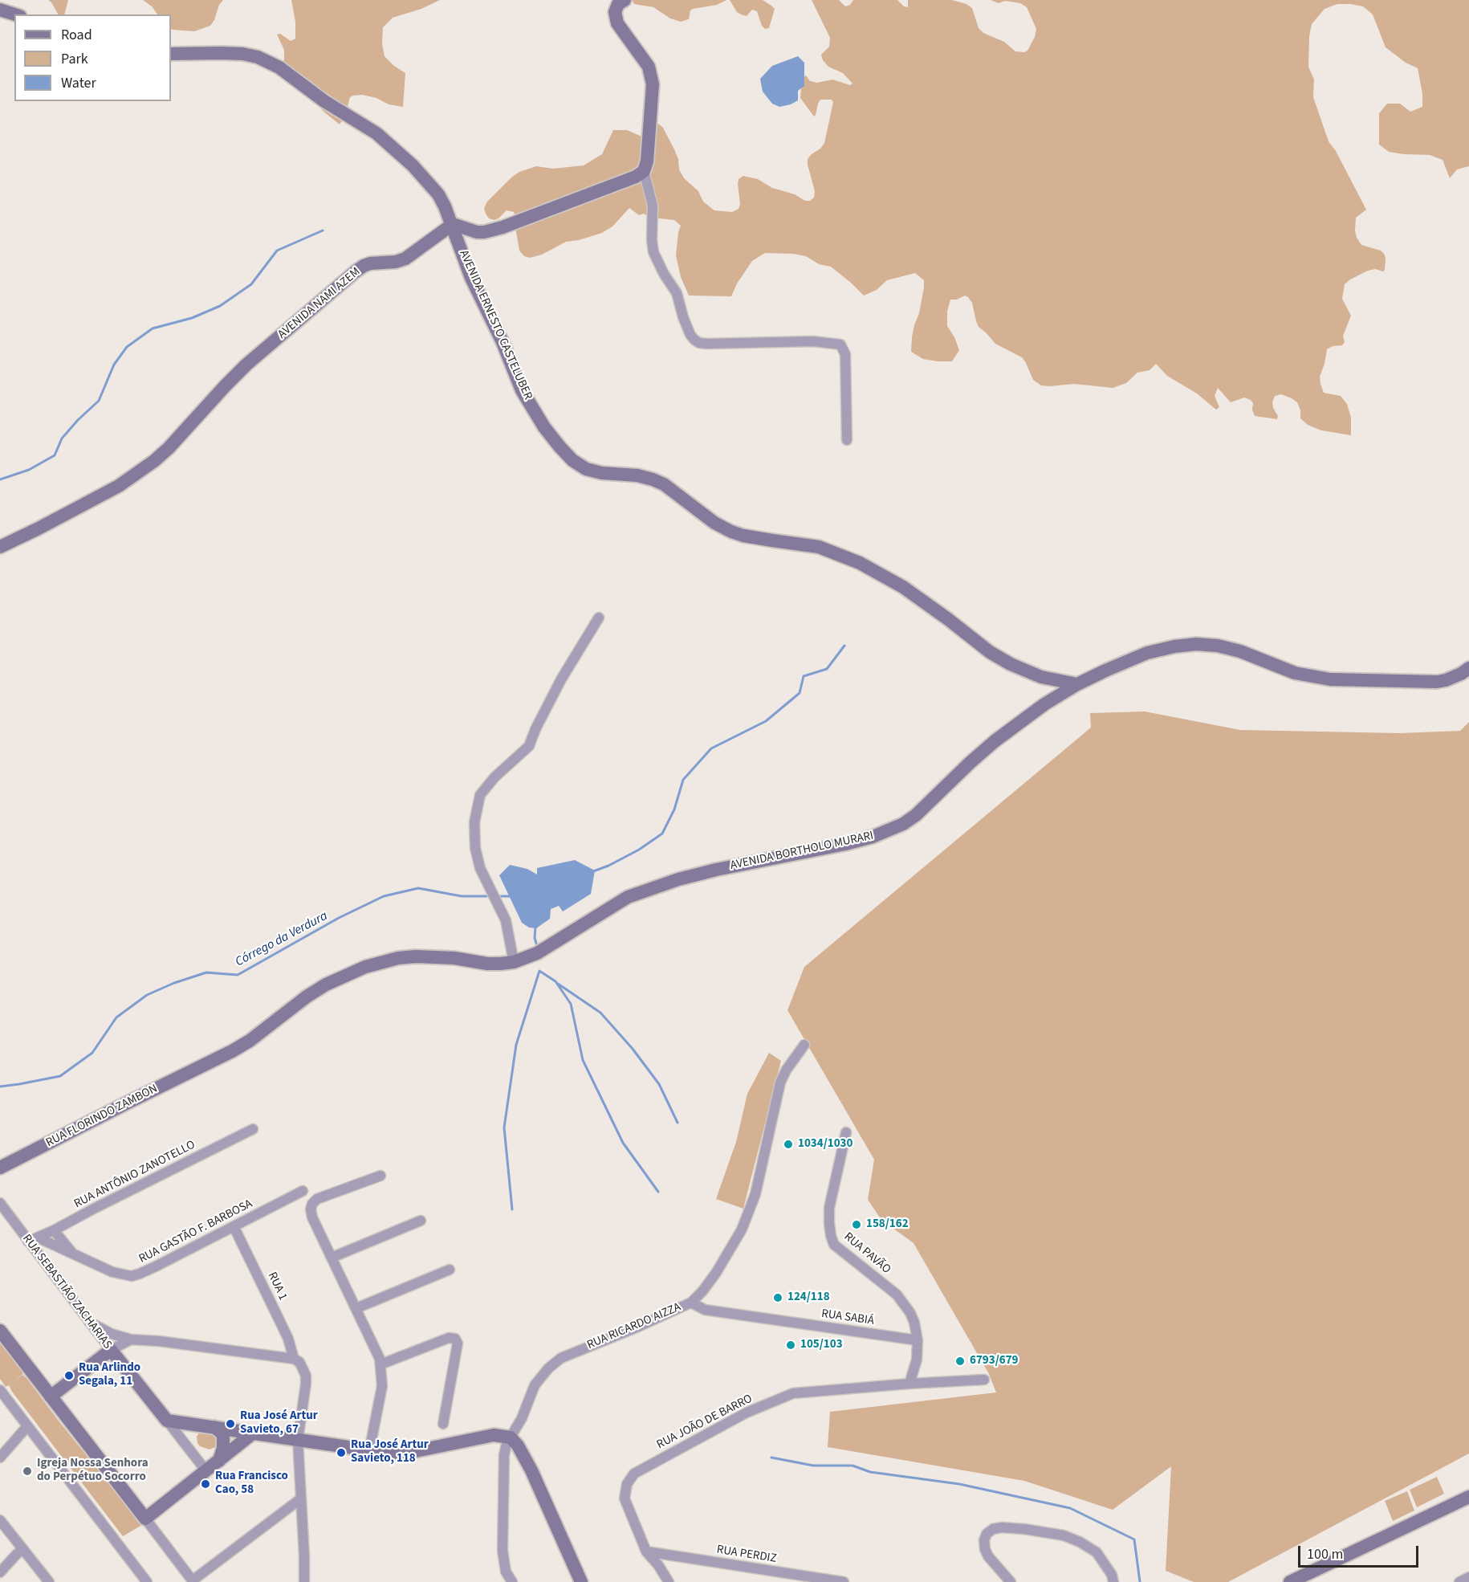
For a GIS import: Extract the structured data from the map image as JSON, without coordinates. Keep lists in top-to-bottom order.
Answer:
{
  "streets": {
    "street": [
      "AVENIDA NAMI AZEM",
      "AVENIDA ERNESTO CASTELUBER",
      "AVENIDA BORTHOLO MURARI",
      "RUA FLORINDO ZAMBON",
      "RUA ANTÔNIO ZANOTELLO",
      "RUA GASTÃO F. BARBOSA",
      "RUA PAVÃO",
      "RUA 1",
      "RUA SEBASTIÃO ZACHARIAS",
      "RUA SABIÁ",
      "RUA RICARDO AIZZA",
      "RUA JOÃO DE BARRO",
      "RUA PERDIZ"
    ]
  },
  "crossings": [
    ["AVENIDA NAMI AZEM", "AVENIDA ERNESTO CASTELUBER"],
    ["AVENIDA ERNESTO CASTELUBER", "AVENIDA BORTHOLO MURARI"],
    ["AVENIDA BORTHOLO MURARI", "RUA FLORINDO ZAMBON"],
    ["RUA ANTÔNIO ZANOTELLO", "RUA GASTÃO F. BARBOSA"],
    ["RUA ANTÔNIO ZANOTELLO", "RUA SEBASTIÃO ZACHARIAS"],
    ["RUA GASTÃO F. BARBOSA", "RUA 1"],
    ["RUA PAVÃO", "RUA SABIÁ"],
    ["RUA PAVÃO", "RUA JOÃO DE BARRO"],
    ["RUA SABIÁ", "RUA RICARDO AIZZA"],
    ["RUA JOÃO DE BARRO", "RUA PERDIZ"]
  ],
  "water": ["Córrego da Verdura"],
  "places": [
    "1034/1030",
    "158/162",
    "124/118",
    "105/103",
    "6793/679",
    "Rua Arlindo Segala, 11",
    "Rua José Artur Savieto, 67",
    "Rua José Artur Savieto, 118",
    "Igreja Nossa Senhora do Perpétuo Socorro",
    "Rua Francisco Cao, 58"
  ],
  "legend": ["Road", "Park", "Water"],
  "scale_bar": "100 m"
}
